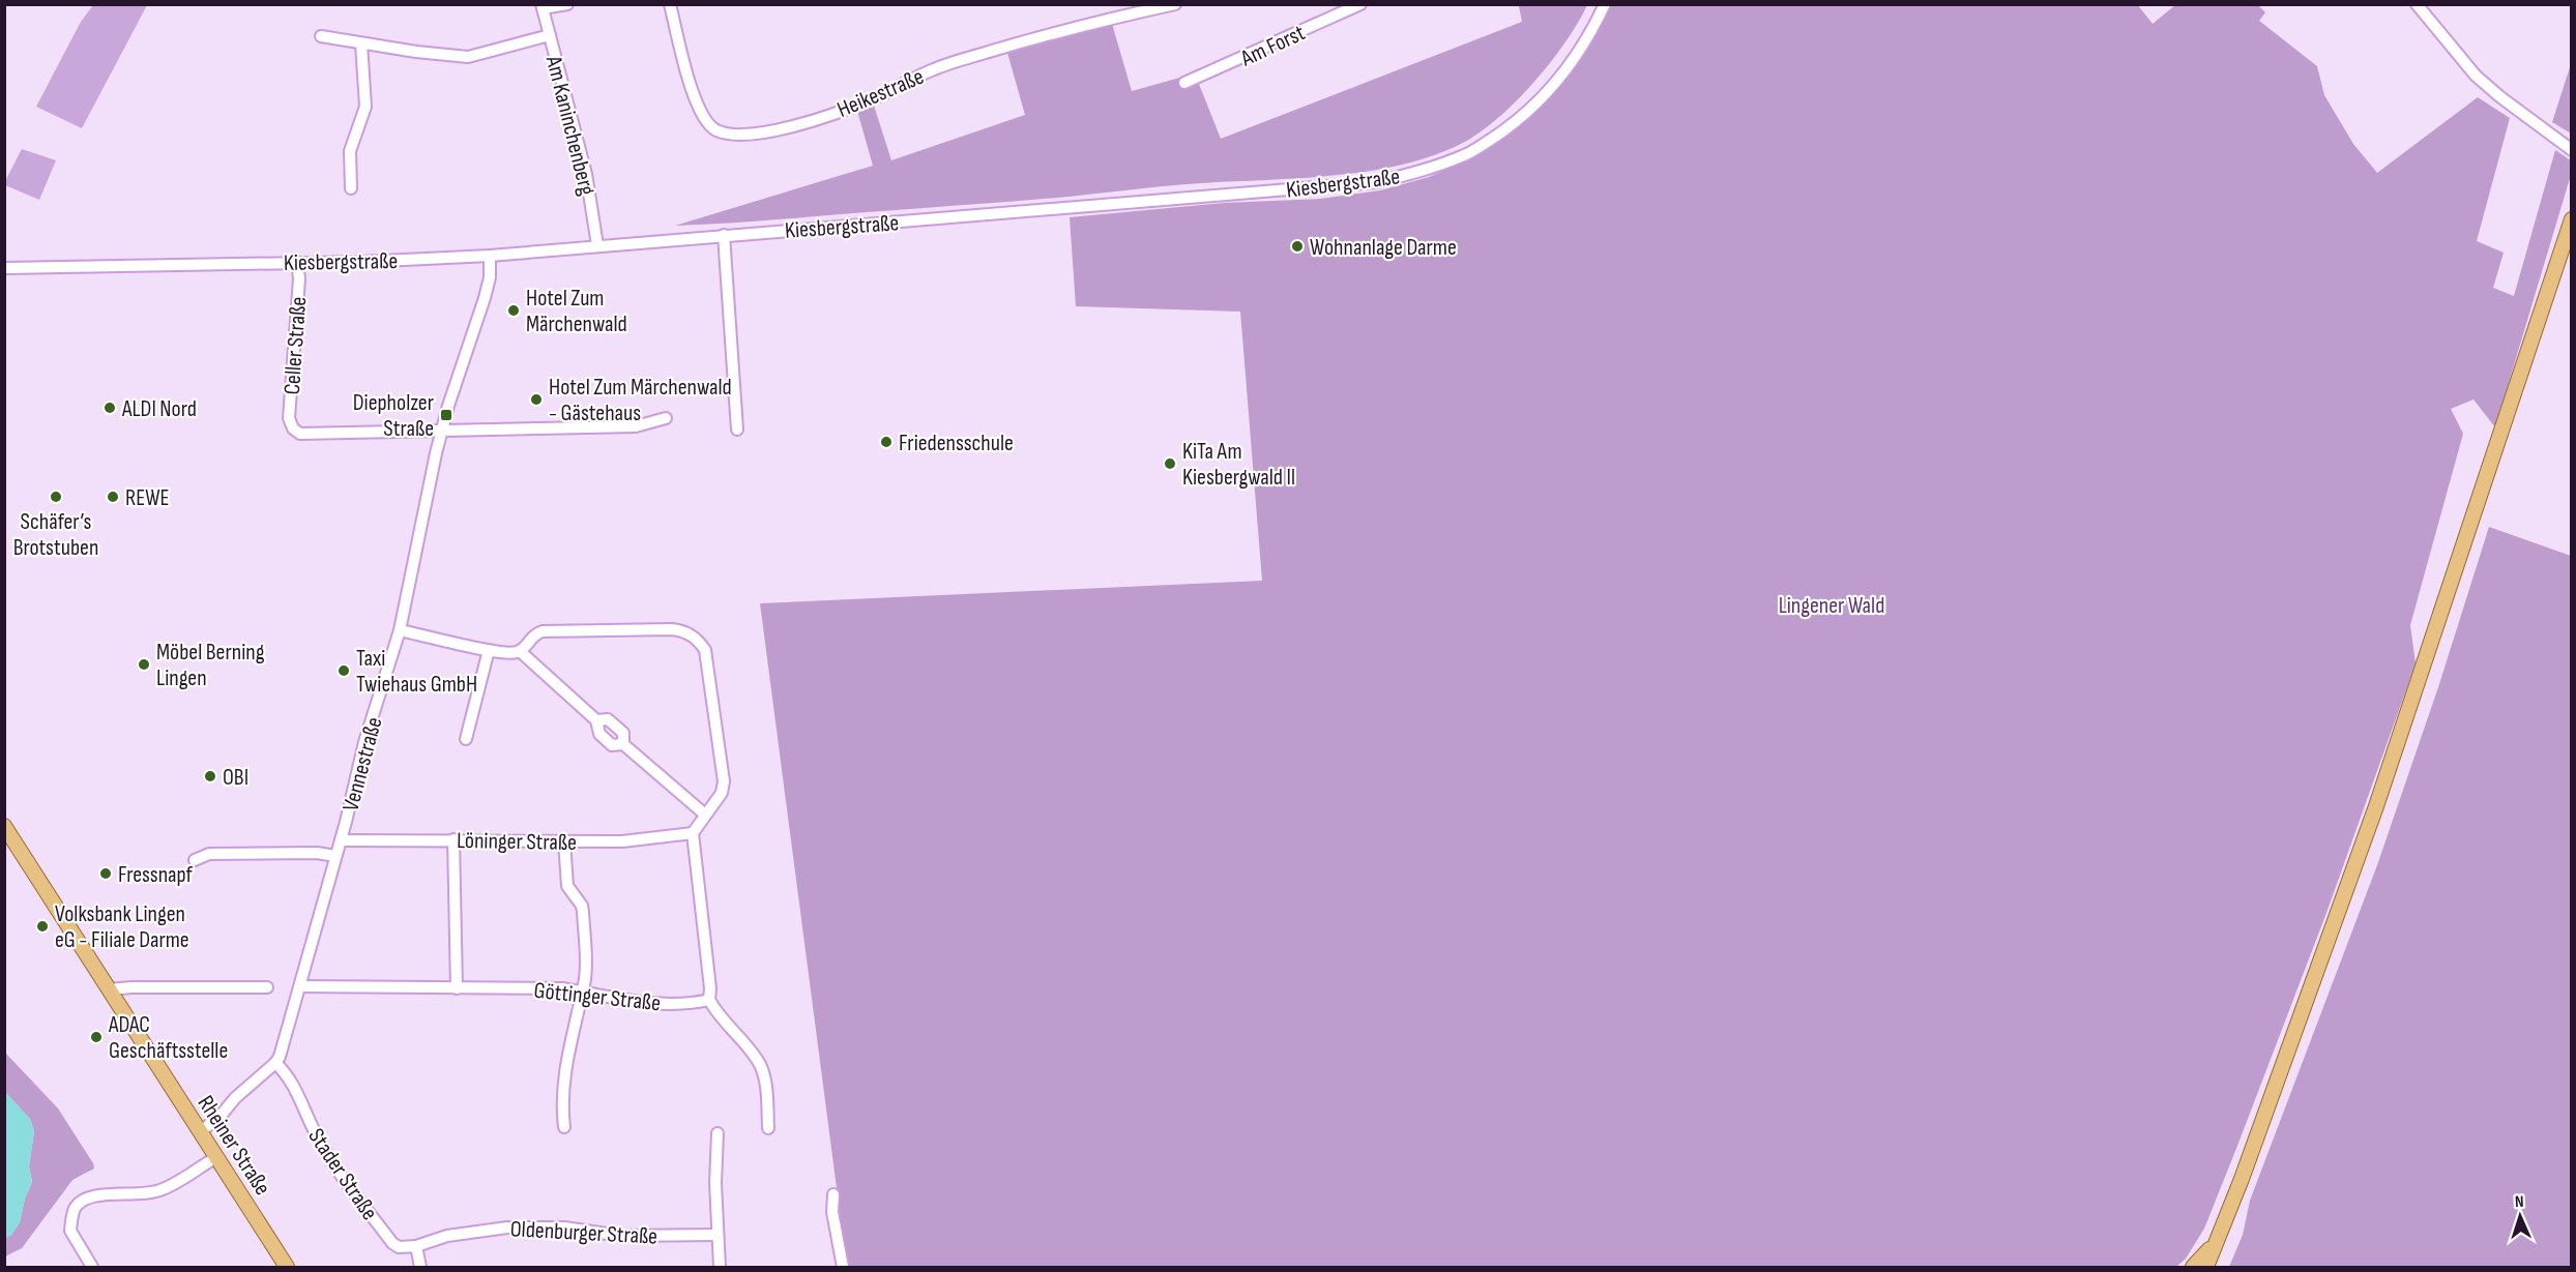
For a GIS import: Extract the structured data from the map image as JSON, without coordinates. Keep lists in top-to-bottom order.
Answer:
{
  "streets": {
    "main road": ["Rheiner Straße"],
    "street": [
      "Am Forst",
      "Heikestraße",
      "Am Kaninchenberg",
      "Kiesbergstraße",
      "Celler Straße",
      "Vennestraße",
      "Löninger Straße",
      "Göttinger Straße",
      "Stader Straße",
      "Oldenburger Straße"
    ]
  },
  "crossings": [
    ["Am Kaninchenberg", "Kiesbergstraße"],
    ["Kiesbergstraße", "Celler Straße"],
    ["Kiesbergstraße", "Vennestraße"],
    ["Celler Straße", "Vennestraße"],
    ["Vennestraße", "Löninger Straße"],
    ["Vennestraße", "Göttinger Straße"],
    ["Vennestraße", "Stader Straße"],
    ["Stader Straße", "Oldenburger Straße"]
  ],
  "parks": ["Lingener Wald"],
  "places": {
    "other": [
      "Wohnanlage Darme",
      "Hotel Zum Märchenwald",
      "Hotel Zum Märchenwald - Gästehaus",
      "ALDI Nord",
      "Friedensschule",
      "KiTa Am Kiesbergwald II",
      "Schäfer’s Brotstuben",
      "REWE",
      "Möbel Berning Lingen",
      "Taxi Twiehaus GmbH",
      "OBI",
      "Fressnapf",
      "Volksbank Lingen eG - Filiale Darme",
      "ADAC Geschäftsstelle"
    ],
    "transit": ["Diepholzer Straße"]
  },
  "north": "top"
}
